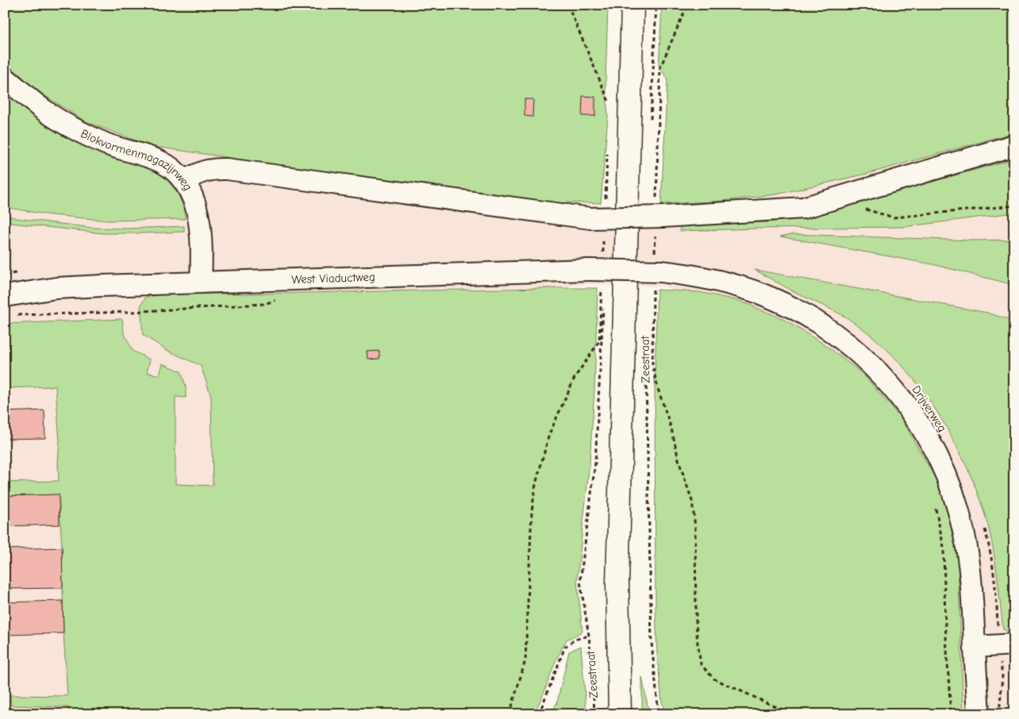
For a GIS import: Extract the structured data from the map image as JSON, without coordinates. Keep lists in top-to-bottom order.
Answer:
{
  "streets": {
    "main road": ["Zeestraat"],
    "lane": ["Blokvormenmagazijnweg", "West Viaductweg", "Drijverweg"]
  },
  "crossings": [
    ["Blokvormenmagazijnweg", "West Viaductweg"],
    ["West Viaductweg", "Drijverweg"]
  ]
}
